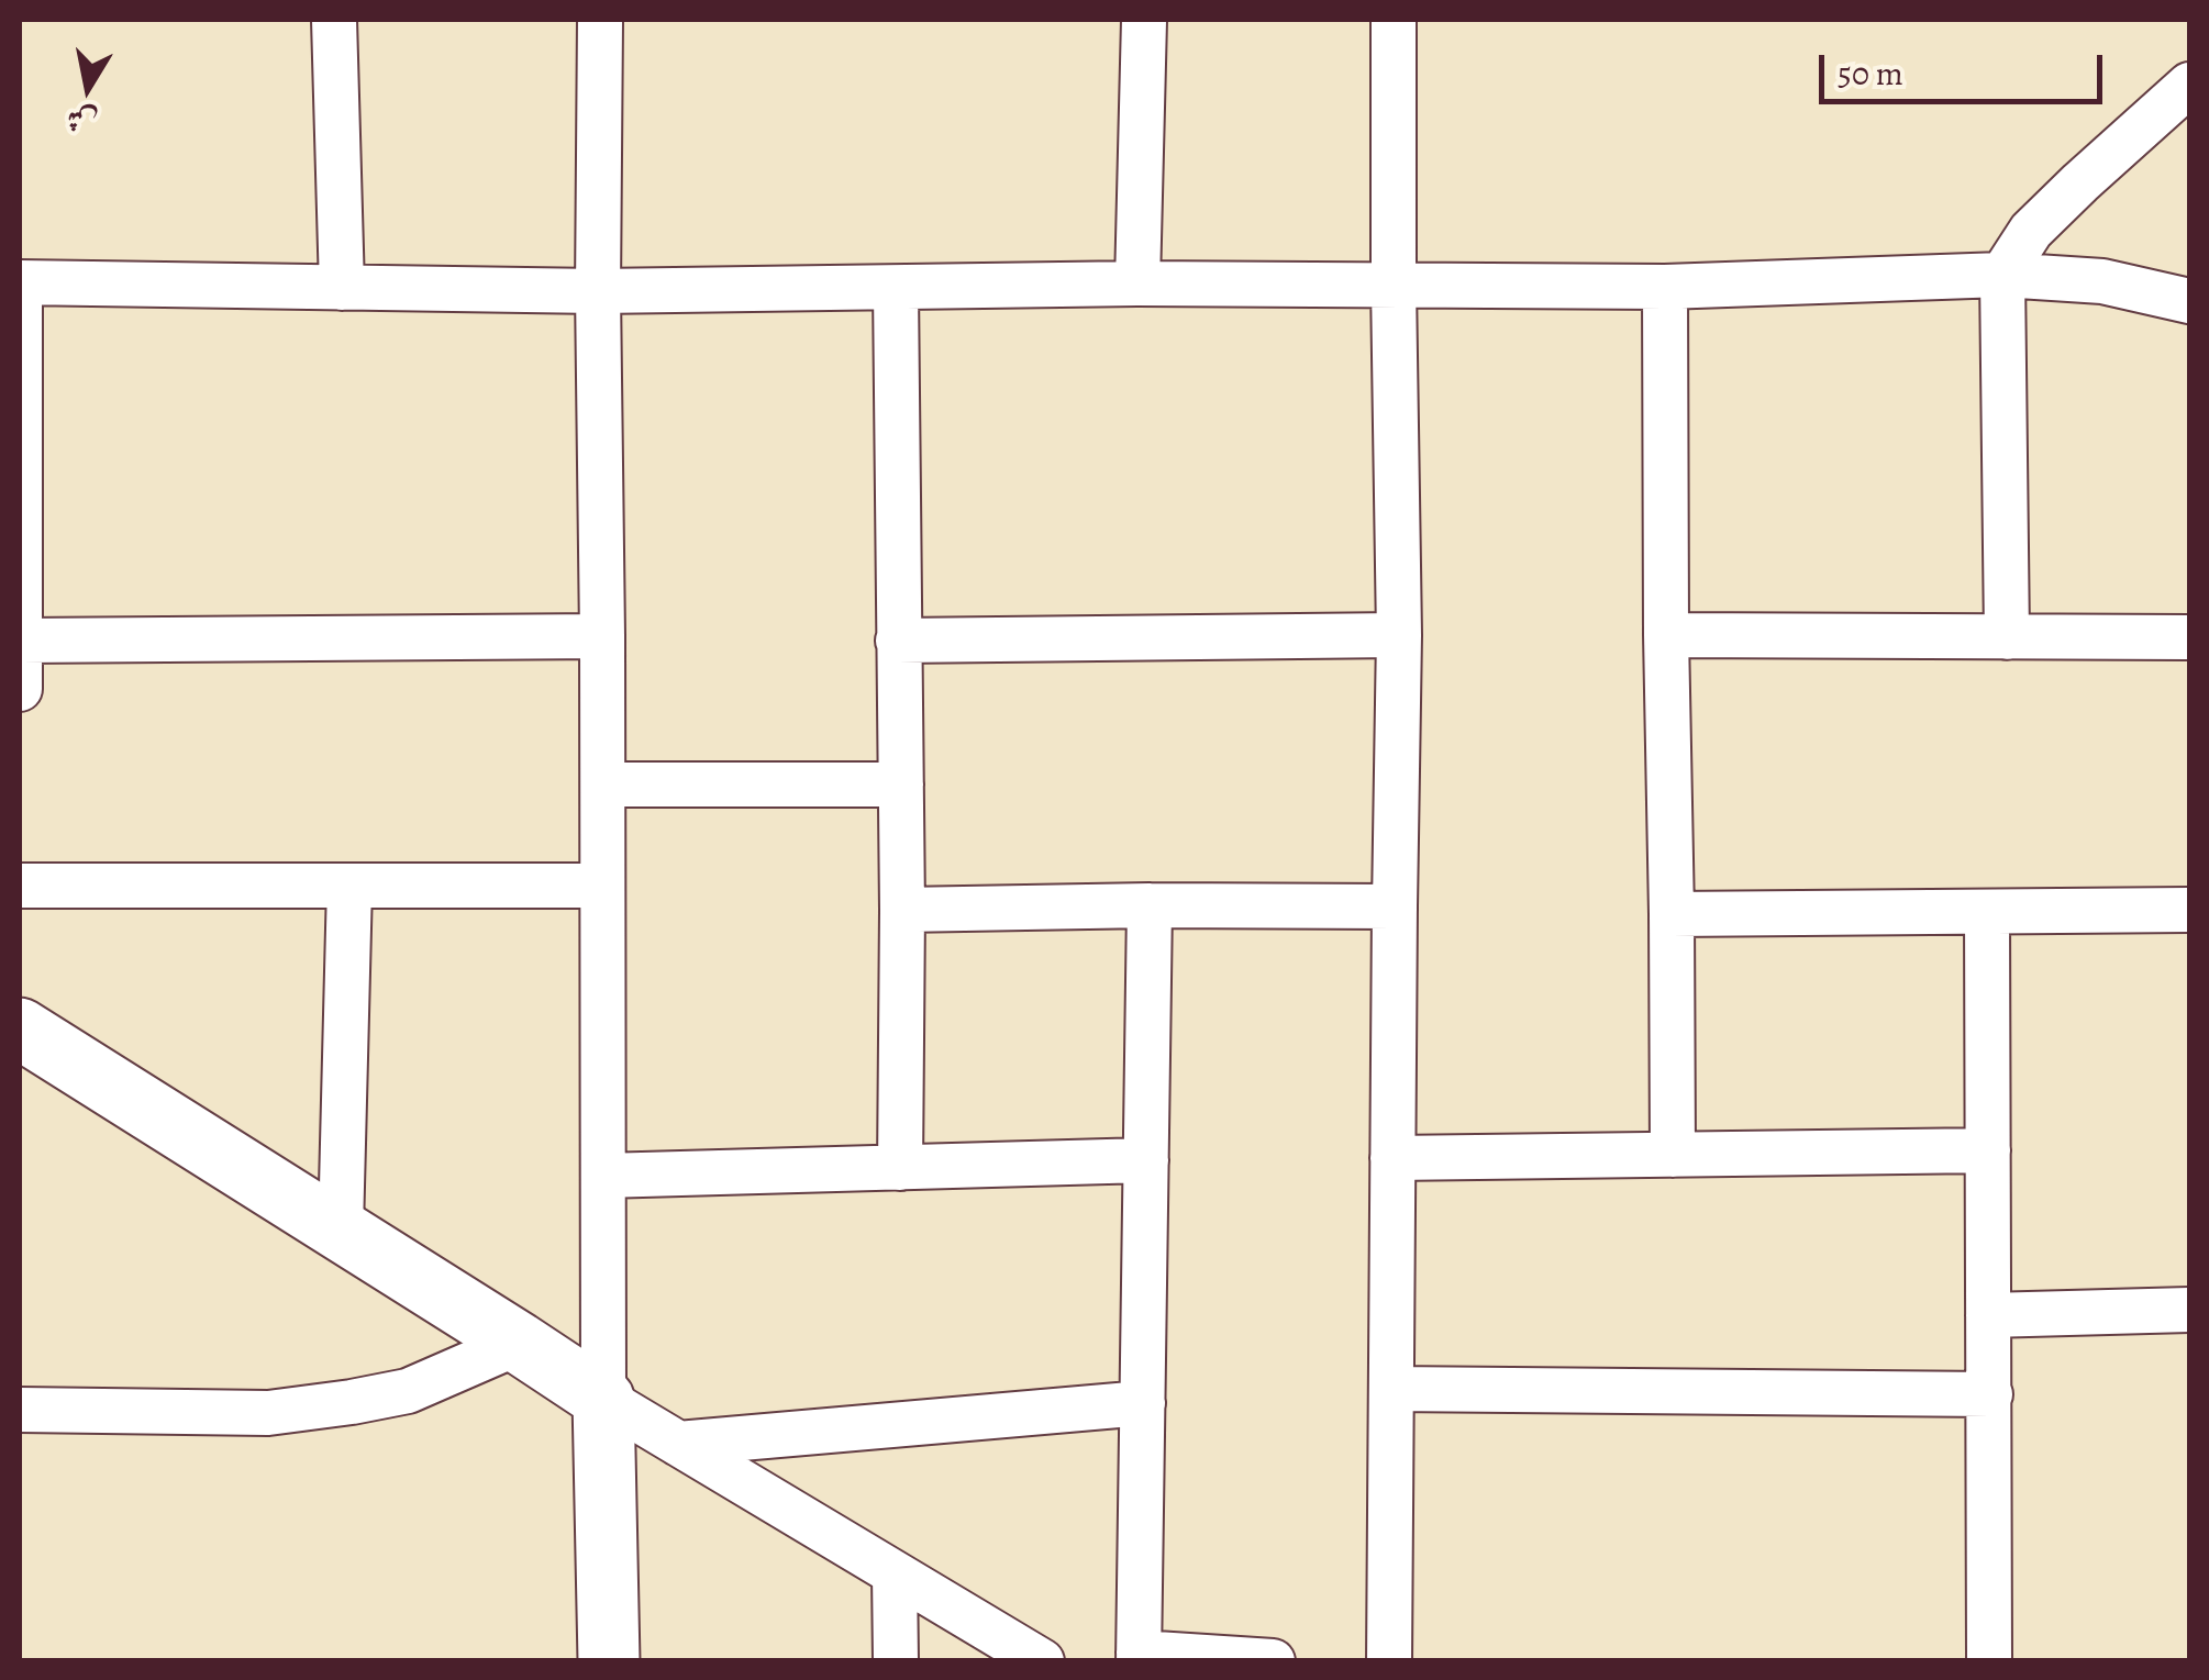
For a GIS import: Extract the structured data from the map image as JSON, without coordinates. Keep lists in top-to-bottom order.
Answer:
{
  "scale_bar": "50 m",
  "north": "bottom"
}
